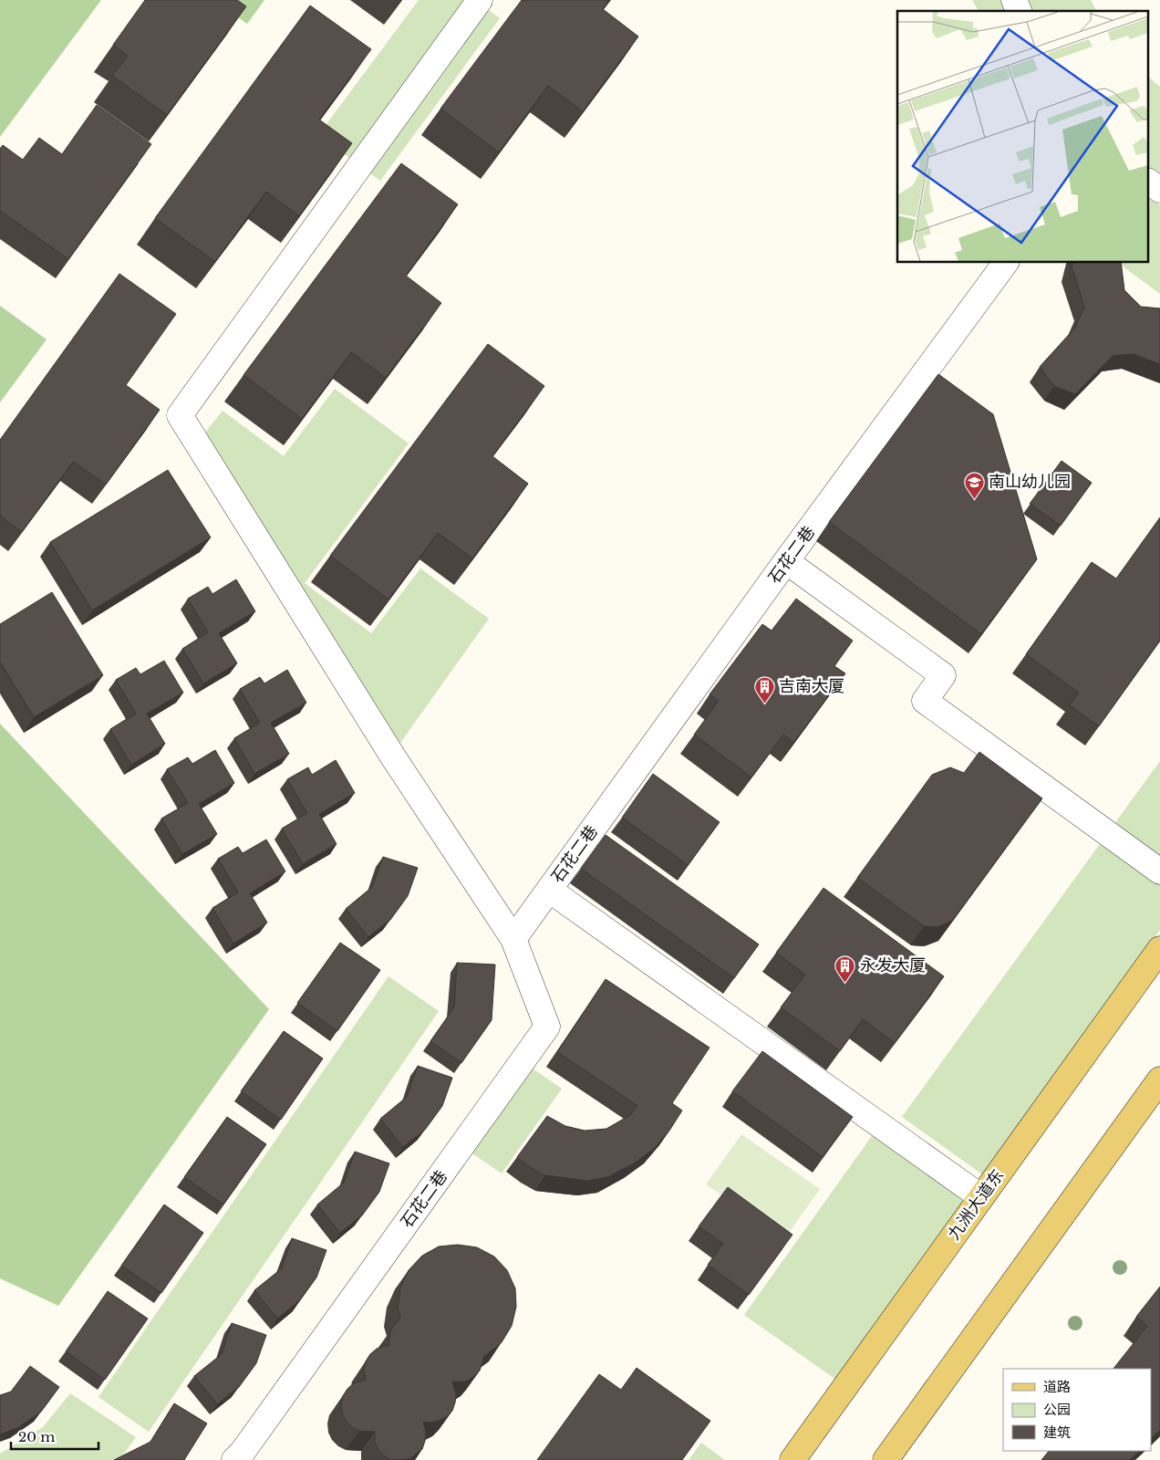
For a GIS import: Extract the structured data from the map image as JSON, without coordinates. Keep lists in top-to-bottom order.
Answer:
{
  "streets": {
    "main road": ["九洲大道东"],
    "street": ["石花二巷"]
  },
  "places": {
    "school or university": ["南山幼儿园"],
    "building": ["吉南大厦", "永发大厦"]
  },
  "legend": ["道路", "公园", "建筑"],
  "scale_bar": "20 m"
}
